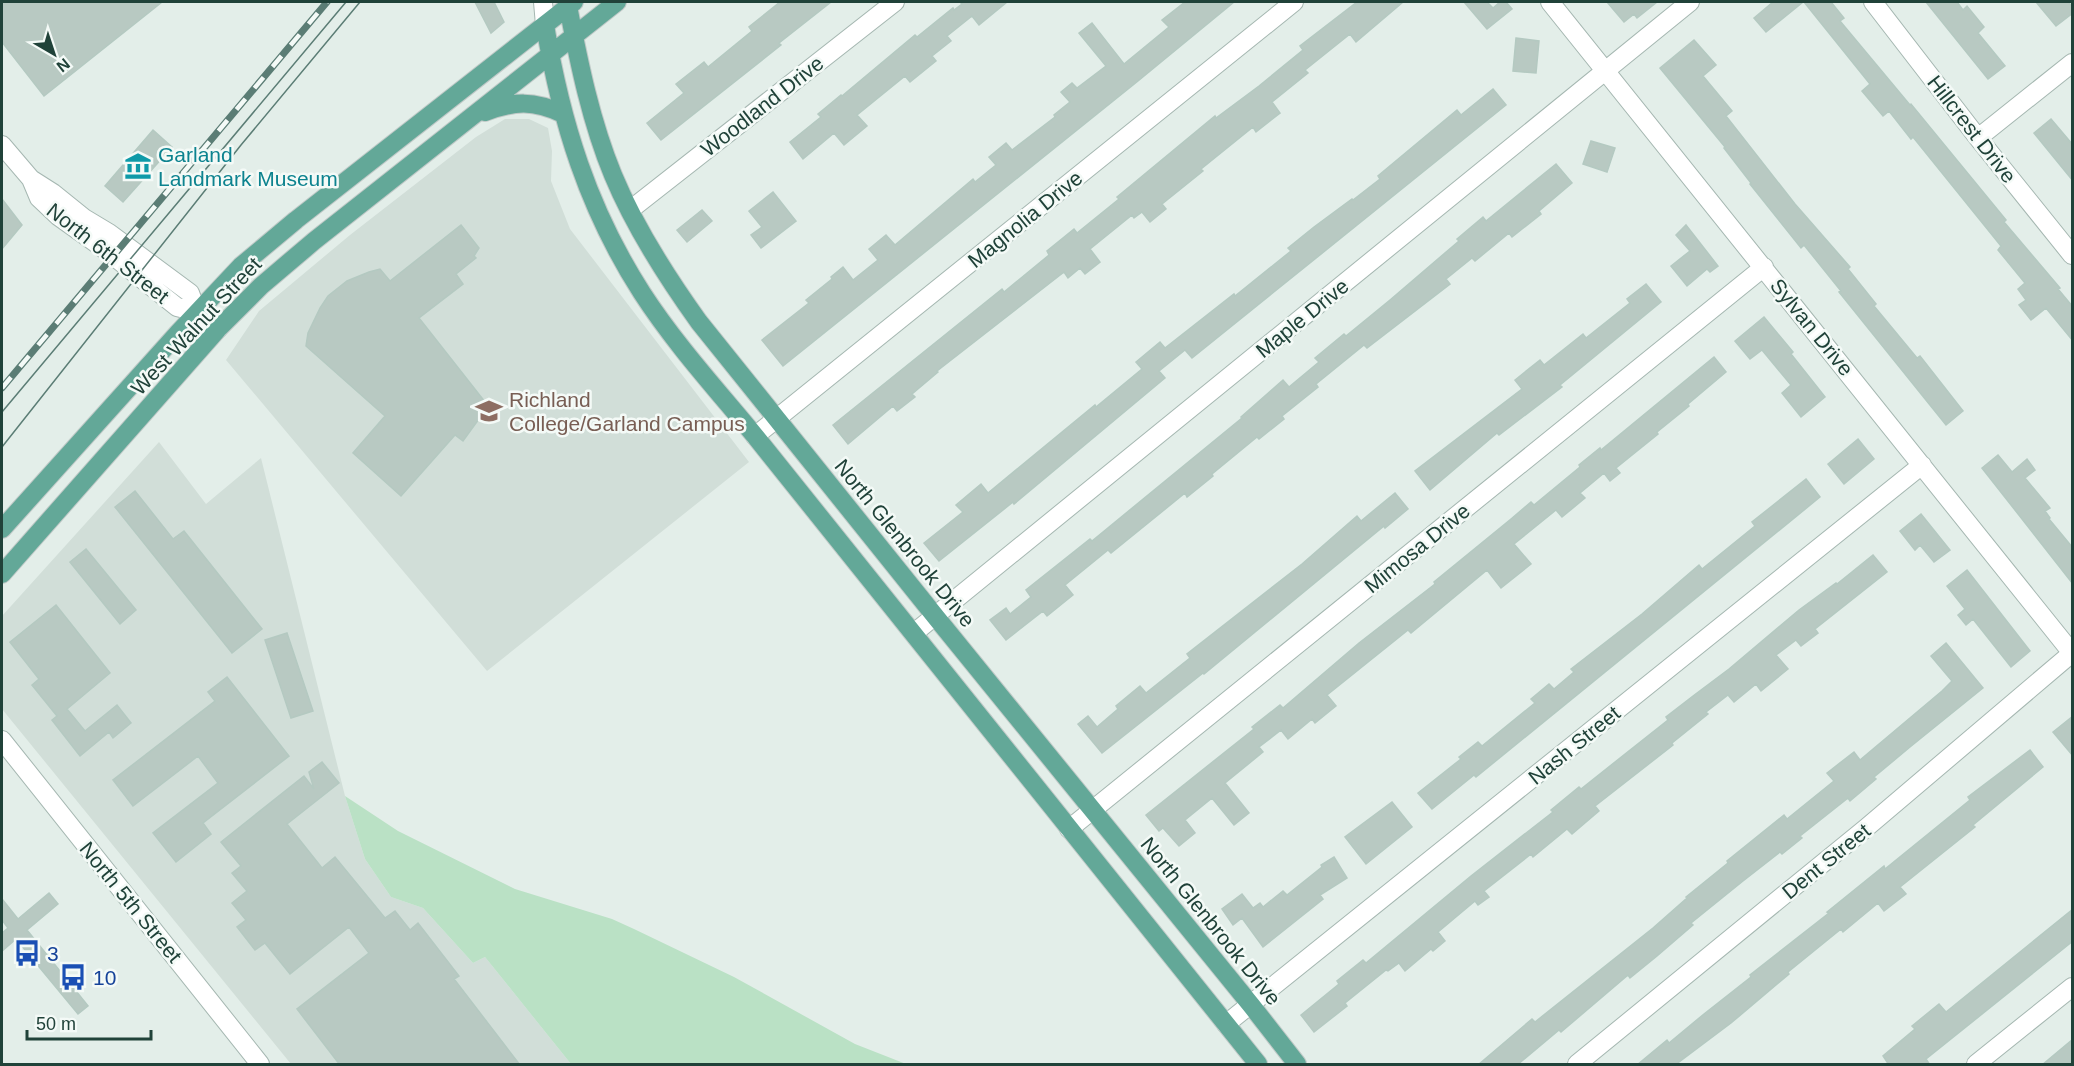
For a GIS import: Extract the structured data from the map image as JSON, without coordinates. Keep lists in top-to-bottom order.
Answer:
{
  "streets": {
    "main road": ["West Walnut Street", "North Glenbrook Drive"],
    "street": [
      "Woodland Drive",
      "Hillcrest Drive",
      "Magnolia Drive",
      "North 6th Street",
      "Maple Drive",
      "Sylvan Drive",
      "Mimosa Drive",
      "Nash Street",
      "Dent Street",
      "North 5th Street"
    ]
  },
  "crossings": [
    ["Woodland Drive", "North Glenbrook Drive"],
    ["Magnolia Drive", "North Glenbrook Drive"],
    ["North 6th Street", "West Walnut Street"],
    ["Maple Drive", "Sylvan Drive"],
    ["Maple Drive", "North Glenbrook Drive"],
    ["West Walnut Street", "North Glenbrook Drive"],
    ["Sylvan Drive", "Mimosa Drive"],
    ["Sylvan Drive", "Nash Street"],
    ["Sylvan Drive", "Dent Street"],
    ["North Glenbrook Drive", "Mimosa Drive"],
    ["North Glenbrook Drive", "Nash Street"]
  ],
  "places": {
    "museum": ["Garland Landmark Museum"],
    "school or university": ["Richland College/Garland Campus"],
    "bus stop": ["3", "10"]
  },
  "scale_bar": "50 m",
  "north": "bottom right"
}
